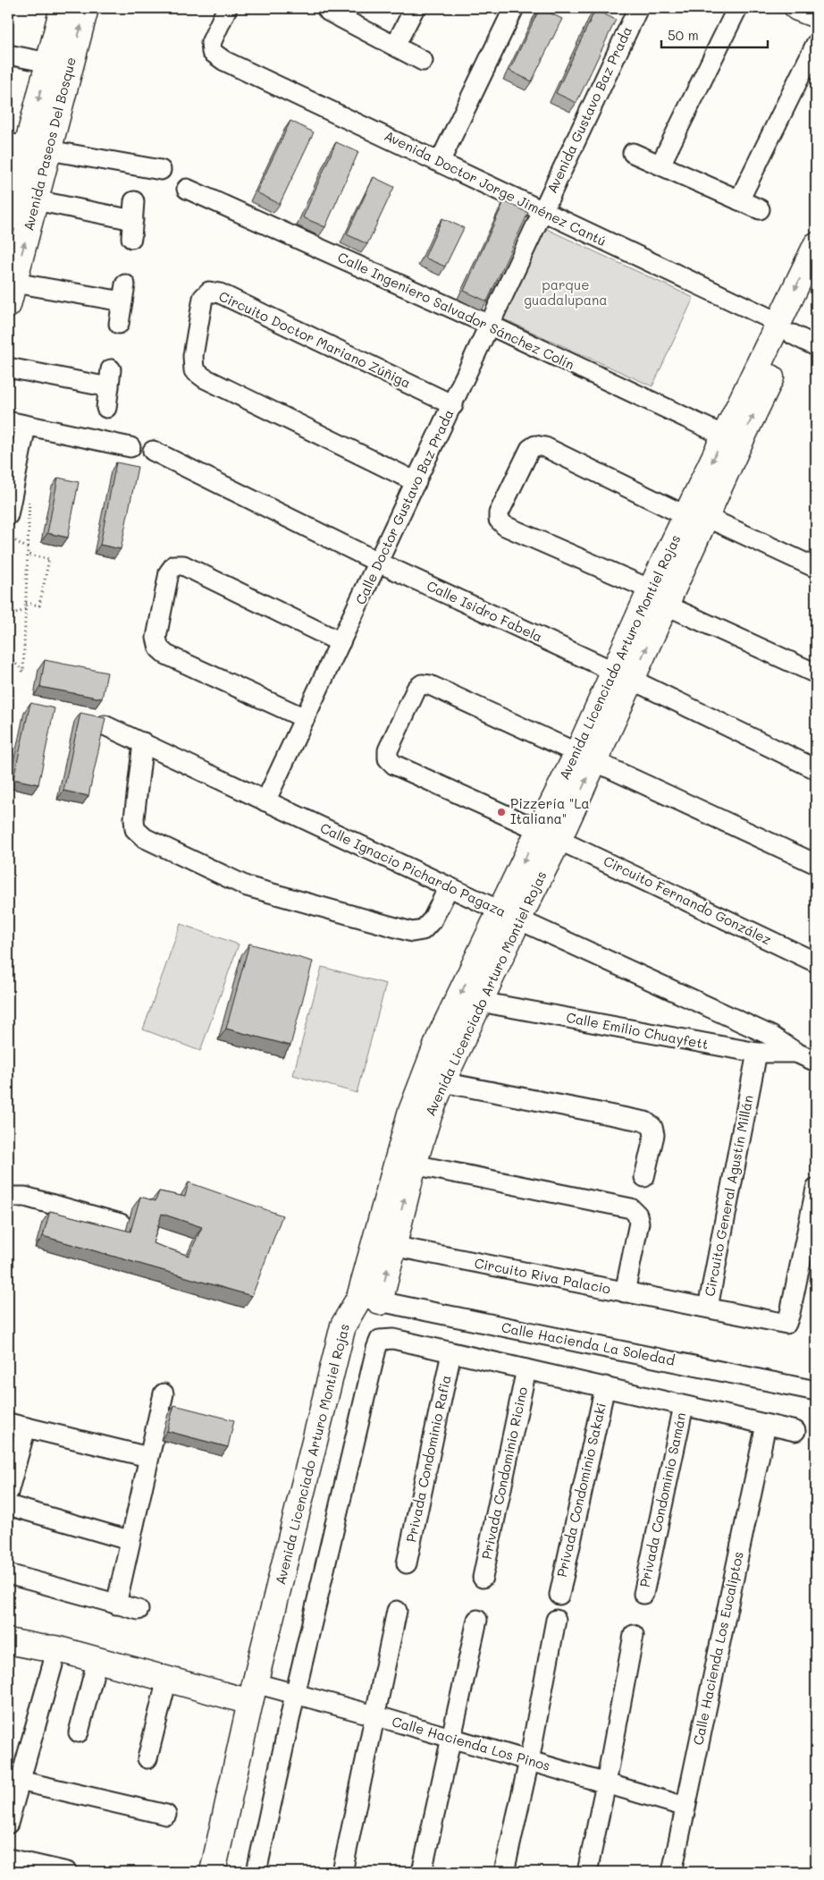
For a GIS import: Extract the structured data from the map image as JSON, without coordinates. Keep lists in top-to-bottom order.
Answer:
{
  "streets": {
    "main road": ["Avenida Paseos Del Bosque", "Avenida Licenciado Arturo Montiel Rojas", "Calle Hacienda Los Pinos"],
    "street": [
      "Avenida Gustavo Baz Prada",
      "Avenida Doctor Jorge Jiménez Cantú",
      "Calle Ingeniero Salvador Sánchez Colín",
      "Circuito Doctor Mariano Zúñiga",
      "Calle Doctor Gustavo Baz Prada",
      "Calle Isidro Fabela",
      "Calle Ignacio Pichardo Pagaza",
      "Circuito Fernando González",
      "Calle Emilio Chuayfett",
      "Circuito General Agustín Millán",
      "Circuito Riva Palacio",
      "Calle Hacienda La Soledad",
      "Privada Condominio Rafia",
      "Privada Condominio Ricino",
      "Privada Condominio Sakaki",
      "Privada Condominio Samán",
      "Calle Hacienda Los Eucaliptos"
    ]
  },
  "crossings": [
    ["Avenida Gustavo Baz Prada", "Avenida Doctor Jorge Jiménez Cantú"],
    ["Avenida Gustavo Baz Prada", "Calle Doctor Gustavo Baz Prada"],
    ["Avenida Doctor Jorge Jiménez Cantú", "Calle Doctor Gustavo Baz Prada"],
    ["Avenida Doctor Jorge Jiménez Cantú", "Avenida Licenciado Arturo Montiel Rojas"],
    ["Calle Ingeniero Salvador Sánchez Colín", "Calle Doctor Gustavo Baz Prada"],
    ["Calle Ingeniero Salvador Sánchez Colín", "Avenida Licenciado Arturo Montiel Rojas"],
    ["Circuito Doctor Mariano Zúñiga", "Calle Doctor Gustavo Baz Prada"],
    ["Calle Doctor Gustavo Baz Prada", "Calle Isidro Fabela"],
    ["Calle Doctor Gustavo Baz Prada", "Calle Ignacio Pichardo Pagaza"],
    ["Calle Isidro Fabela", "Avenida Licenciado Arturo Montiel Rojas"],
    ["Avenida Licenciado Arturo Montiel Rojas", "Calle Ignacio Pichardo Pagaza"],
    ["Avenida Licenciado Arturo Montiel Rojas", "Circuito Fernando González"],
    ["Avenida Licenciado Arturo Montiel Rojas", "Calle Emilio Chuayfett"],
    ["Avenida Licenciado Arturo Montiel Rojas", "Circuito Riva Palacio"],
    ["Avenida Licenciado Arturo Montiel Rojas", "Calle Hacienda La Soledad"],
    ["Avenida Licenciado Arturo Montiel Rojas", "Calle Hacienda Los Pinos"],
    ["Calle Ignacio Pichardo Pagaza", "Calle Emilio Chuayfett"],
    ["Calle Emilio Chuayfett", "Circuito General Agustín Millán"],
    ["Calle Hacienda Los Eucaliptos", "Calle Hacienda Los Pinos"]
  ],
  "parks": ["parque guadalupana"],
  "places": ["Pizzería \"La Italiana\""],
  "scale_bar": "50 m"
}
